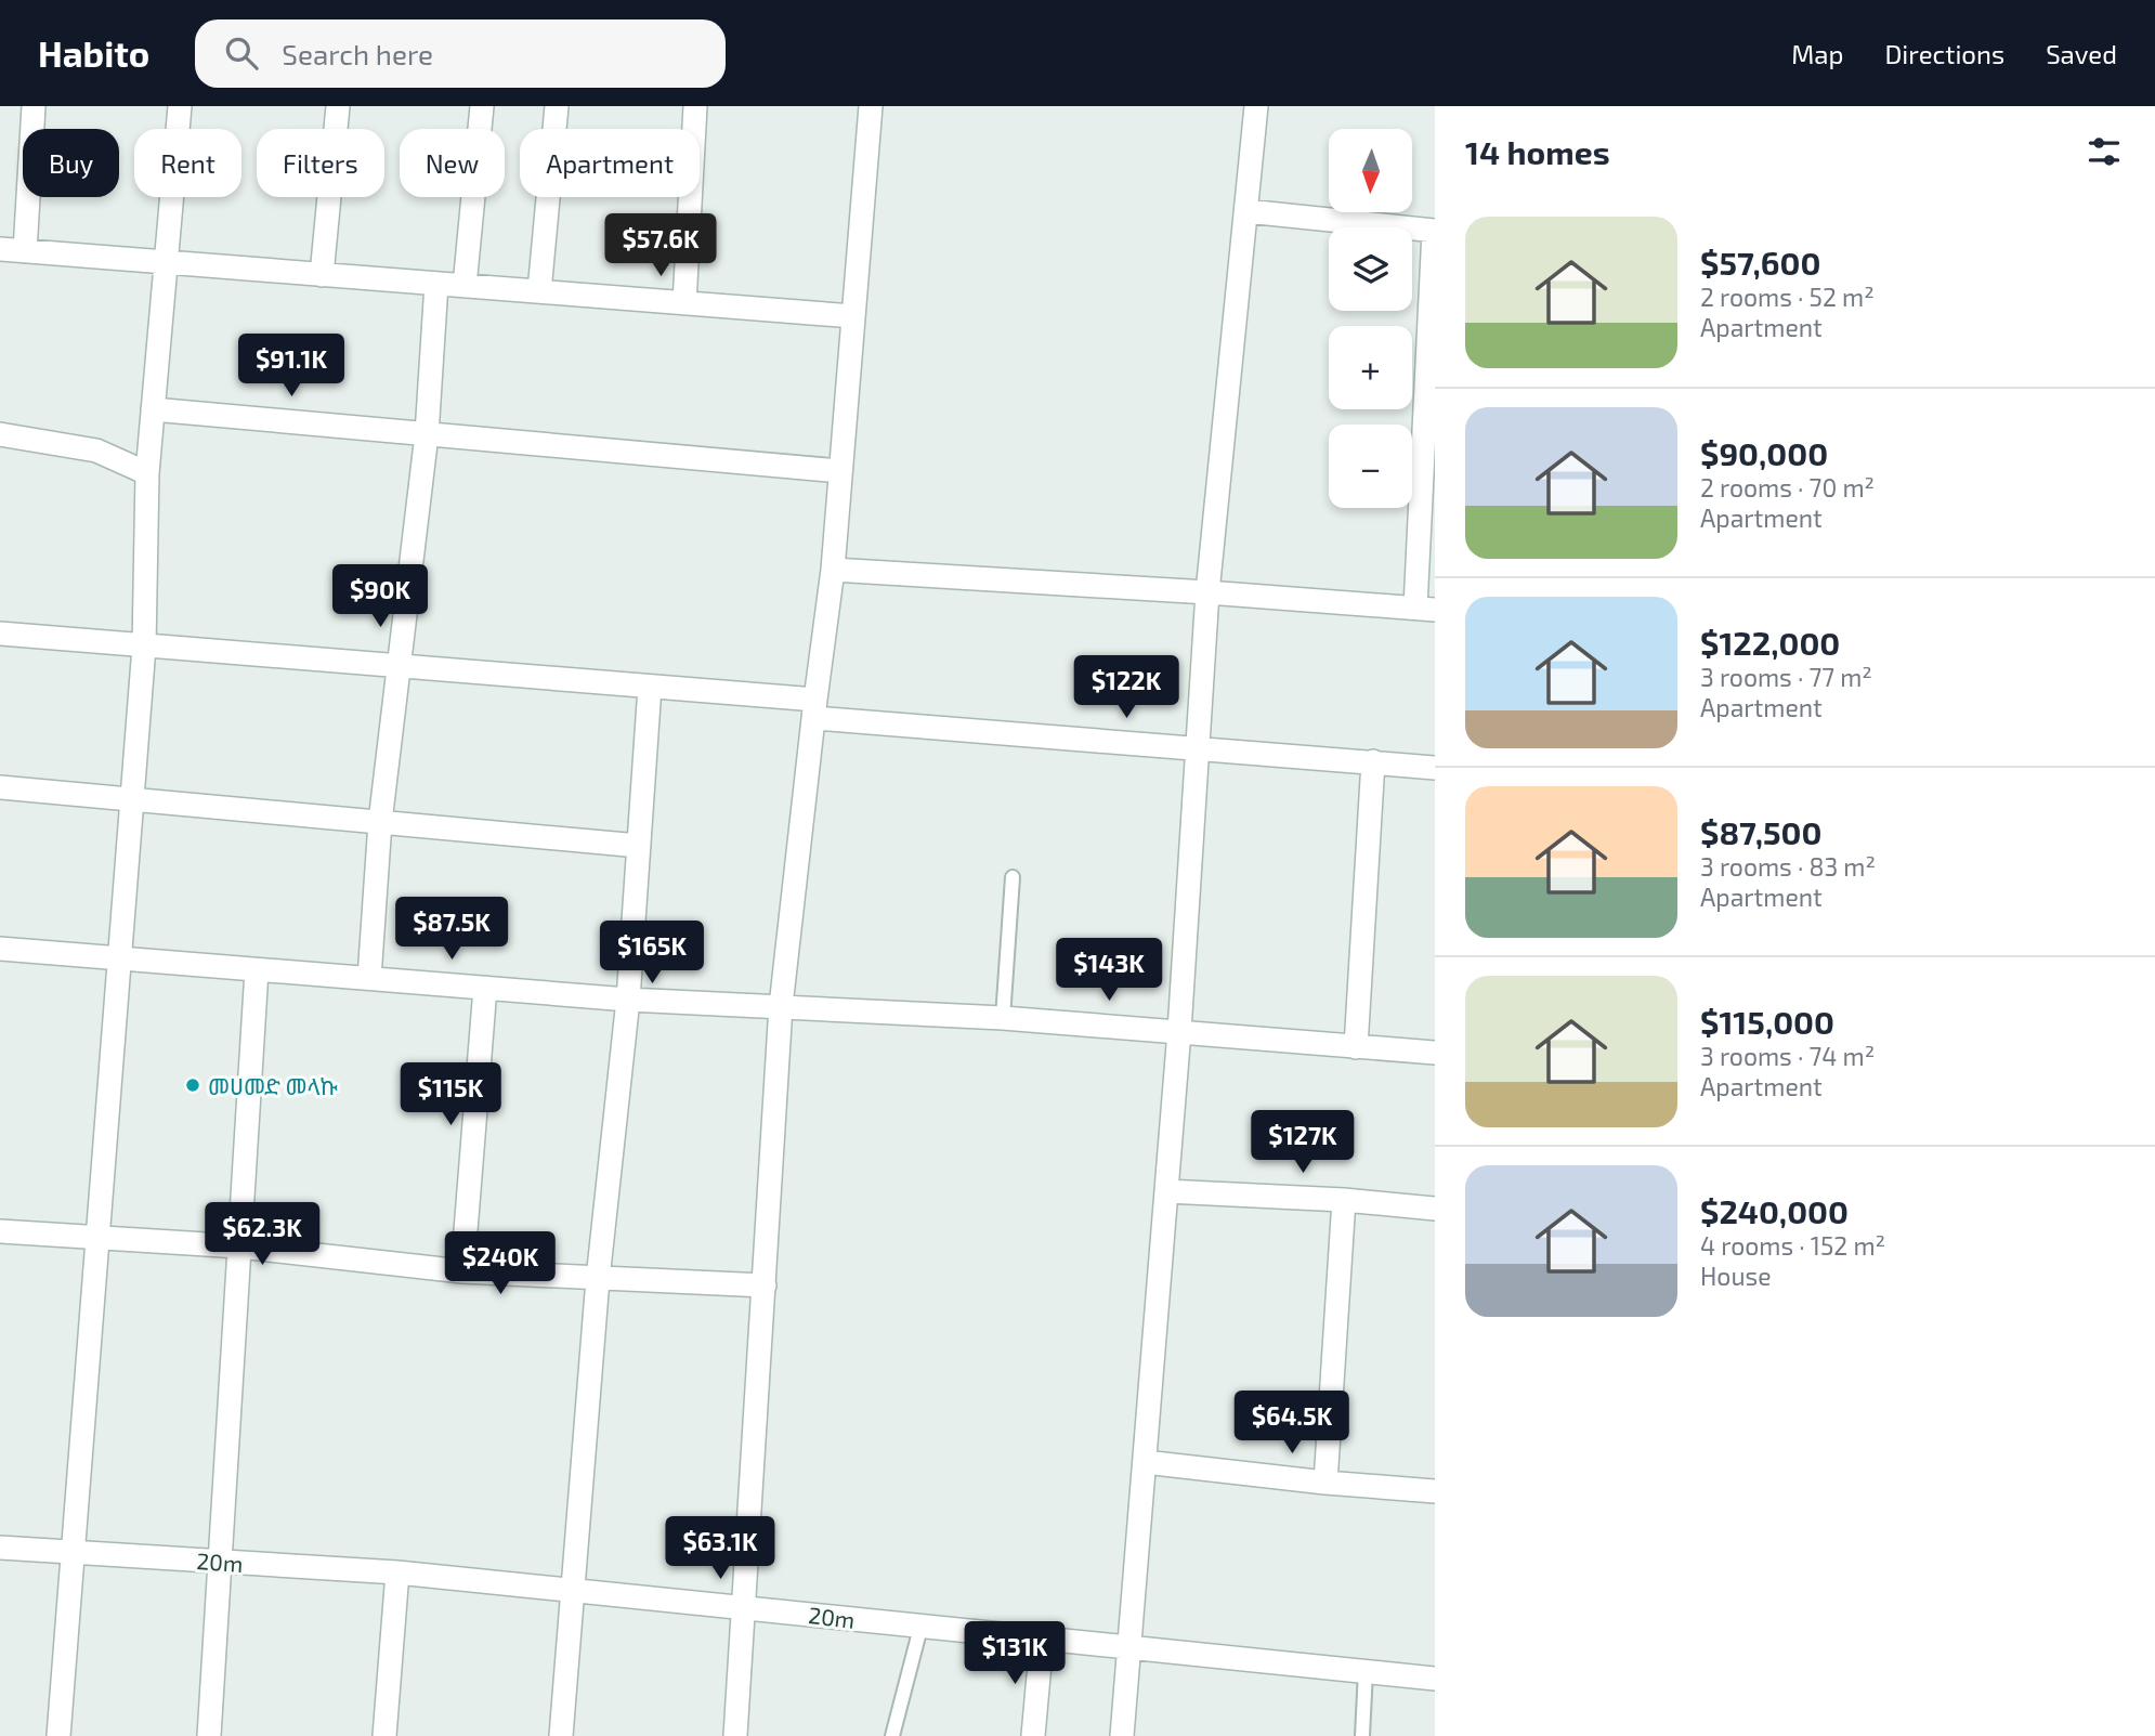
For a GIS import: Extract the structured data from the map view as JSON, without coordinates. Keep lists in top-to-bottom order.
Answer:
{
  "streets": {
    "street": ["20m"]
  },
  "places": ["መሀመድ መላኩ"],
  "north": "bottom",
  "page": {
    "header": "Habito",
    "search": "Search here",
    "nav": ["Map", "Directions", "Saved"],
    "heading": "14 homes",
    "map_buttons": ["+", "−"],
    "chip": [
      "Buy",
      "Rent",
      "Filters",
      "New",
      "Apartment"
    ],
    "list": [
      {
        "name": "$57,600",
        "note": "2 rooms · 52 m² · Apartment"
      },
      {
        "name": "$90,000",
        "note": "2 rooms · 70 m² · Apartment"
      },
      {
        "name": "$122,000",
        "note": "3 rooms · 77 m² · Apartment"
      },
      {
        "name": "$87,500",
        "note": "3 rooms · 83 m² · Apartment"
      },
      {
        "name": "$115,000",
        "note": "3 rooms · 74 m² · Apartment"
      },
      {
        "name": "$240,000",
        "note": "4 rooms · 152 m² · House"
      }
    ],
    "price": [
      "$57.6K",
      "$91.1K",
      "$90K",
      "$122K",
      "$87.5K",
      "$165K",
      "$143K",
      "$115K",
      "$127K",
      "$62.3K",
      "$240K",
      "$64.5K",
      "$63.1K",
      "$131K"
    ]
  }
}
